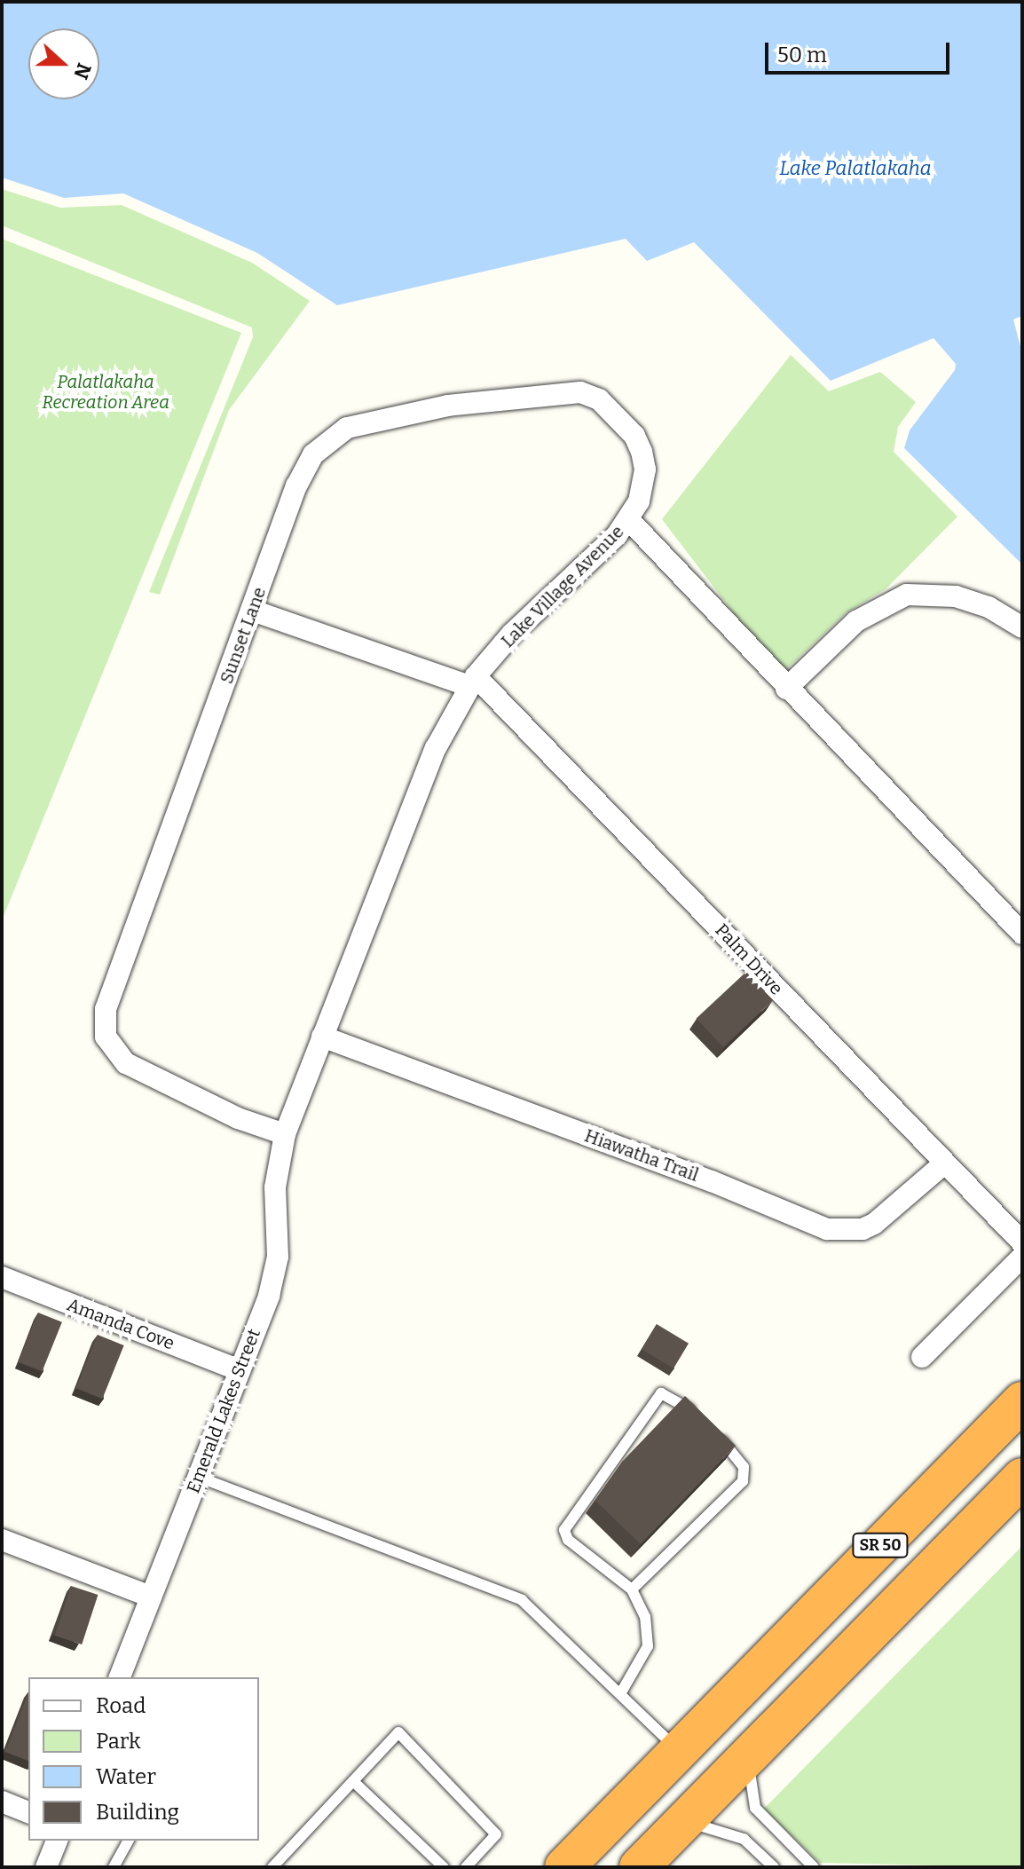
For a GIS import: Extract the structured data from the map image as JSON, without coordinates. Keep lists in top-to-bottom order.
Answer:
{
  "streets": {
    "highway": ["SR 50"],
    "street": [
      "Lake Village Avenue",
      "Sunset Lane",
      "Palm Drive",
      "Hiawatha Trail",
      "Amanda Cove",
      "Emerald Lakes Street"
    ]
  },
  "crossings": [
    ["Lake Village Avenue", "Sunset Lane"],
    ["Lake Village Avenue", "Palm Drive"],
    ["Lake Village Avenue", "Hiawatha Trail"],
    ["Lake Village Avenue", "Emerald Lakes Street"],
    ["Sunset Lane", "Palm Drive"],
    ["Sunset Lane", "Emerald Lakes Street"],
    ["Palm Drive", "Hiawatha Trail"],
    ["Amanda Cove", "Emerald Lakes Street"]
  ],
  "water": ["Lake Palatlakaha"],
  "parks": ["Palatlakaha Recreation Area"],
  "legend": [
    "Road",
    "Park",
    "Water",
    "Building"
  ],
  "scale_bar": "50 m",
  "north": "right"
}
